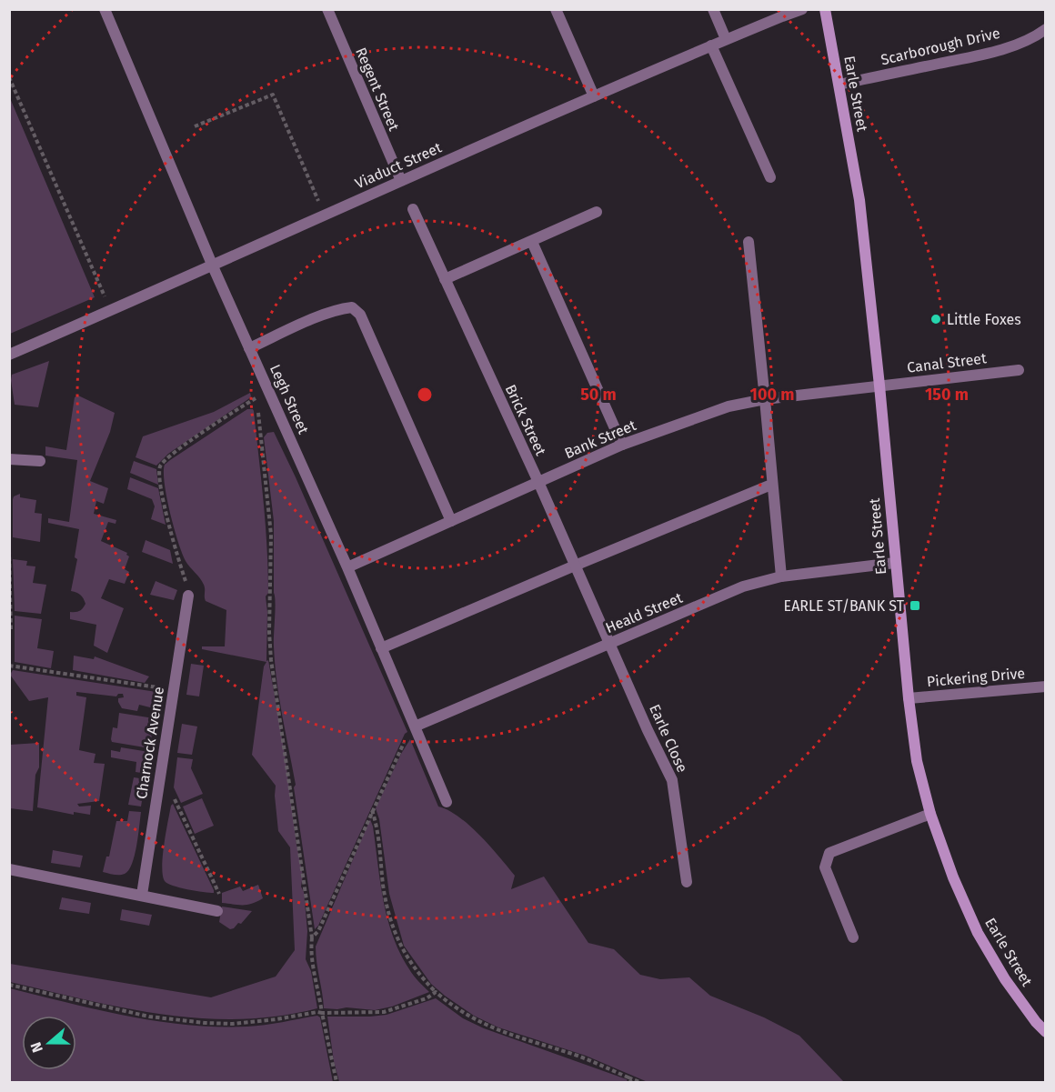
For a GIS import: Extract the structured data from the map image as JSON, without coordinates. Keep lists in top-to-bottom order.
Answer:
{
  "streets": {
    "street": [
      "Scarborough Drive",
      "Regent Street",
      "Earle Street",
      "Viaduct Street",
      "Canal Street",
      "Legh Street",
      "Brick Street",
      "Bank Street",
      "Heald Street",
      "Pickering Drive",
      "Earle Close",
      "Charnock Avenue"
    ]
  },
  "crossings": [
    ["Scarborough Drive", "Earle Street"],
    ["Regent Street", "Viaduct Street"],
    ["Earle Street", "Canal Street"],
    ["Earle Street", "Bank Street"],
    ["Earle Street", "Heald Street"],
    ["Earle Street", "Pickering Drive"],
    ["Viaduct Street", "Legh Street"],
    ["Canal Street", "Bank Street"],
    ["Legh Street", "Bank Street"],
    ["Legh Street", "Heald Street"],
    ["Brick Street", "Bank Street"],
    ["Brick Street", "Heald Street"],
    ["Brick Street", "Earle Close"],
    ["Heald Street", "Earle Close"]
  ],
  "places": {
    "other": ["Little Foxes"],
    "transit": ["EARLE ST/BANK ST"]
  },
  "north": "left",
  "rings": ["50 m", "100 m", "150 m"]
}
